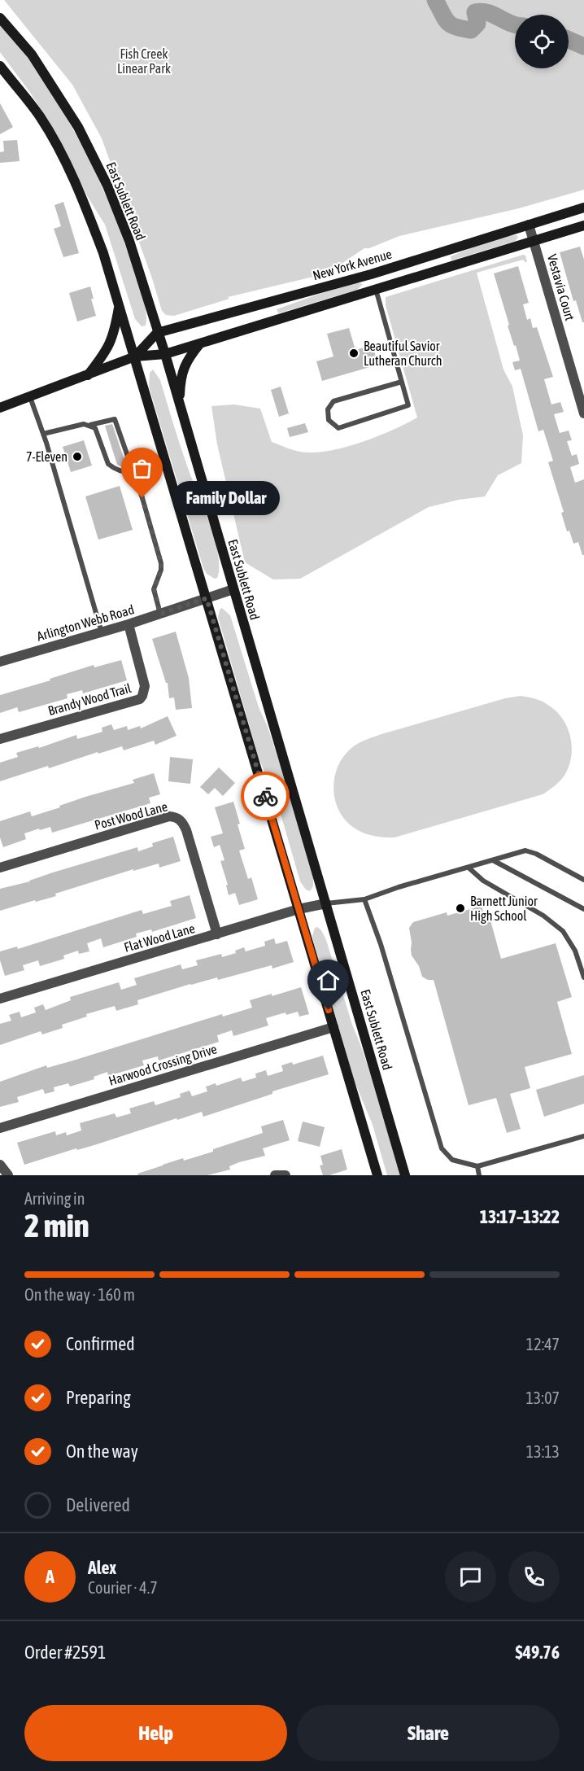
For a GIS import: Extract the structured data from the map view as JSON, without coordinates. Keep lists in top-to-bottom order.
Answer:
{
  "streets": {
    "main road": ["East Sublett Road", "New York Avenue"],
    "street": [
      "Vestavia Court",
      "Arlington Webb Road",
      "Brandy Wood Trail",
      "Post Wood Lane",
      "Flat Wood Lane",
      "Harwood Crossing Drive"
    ]
  },
  "crossings": [
    ["East Sublett Road", "New York Avenue"],
    ["East Sublett Road", "Arlington Webb Road"],
    ["East Sublett Road", "Flat Wood Lane"],
    ["New York Avenue", "Vestavia Court"],
    ["Arlington Webb Road", "Brandy Wood Trail"],
    ["Post Wood Lane", "Flat Wood Lane"]
  ],
  "parks": ["Fish Creek Linear Park"],
  "places": [
    "Beautiful Savior Lutheran Church",
    "7-Eleven",
    "Family Dollar",
    "Barnett Junior High School"
  ],
  "page": {
    "bubble": "Family Dollar",
    "heading": ["2 min", "Arriving in", "13:17–13:22"],
    "panel": [
      "Alex",
      "Courier · 4.7",
      "Order #2591",
      "$49.76"
    ],
    "bar": "On the way · 160 m",
    "list": [
      ["Confirmed", "12:47"],
      ["Preparing", "13:07"],
      ["On the way", "13:13"],
      "Delivered"
    ],
    "round": "A",
    "buttons": ["Help", "Share"]
  }
}
